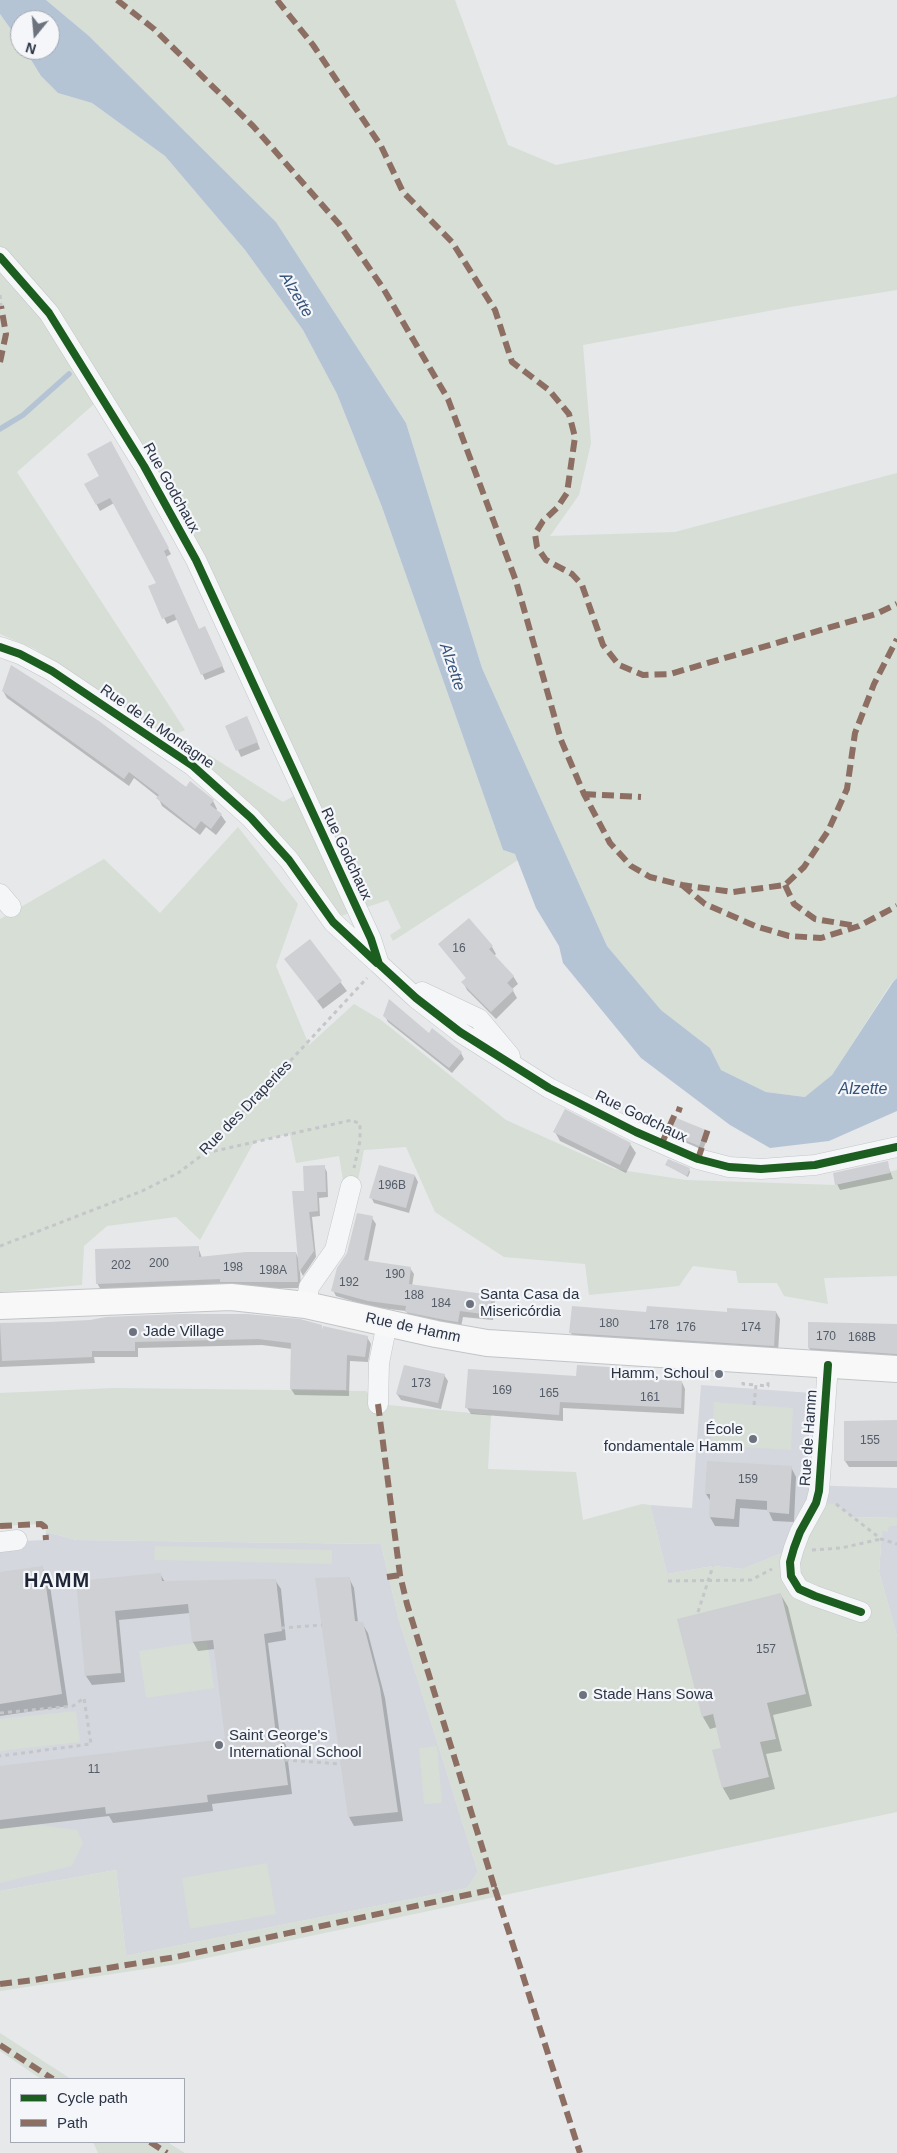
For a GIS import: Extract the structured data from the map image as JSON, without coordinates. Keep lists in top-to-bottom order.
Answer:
{
  "streets": {
    "main road": ["Rue de Hamm"],
    "street": ["Rue Godchaux", "Rue de la Montagne"],
    "path": ["Rue des Draperies"]
  },
  "crossings": [
    ["Rue Godchaux", "Rue de la Montagne"],
    ["Rue Godchaux", "Rue des Draperies"],
    ["Rue de la Montagne", "Rue des Draperies"]
  ],
  "districts": ["HAMM"],
  "water": ["Alzette"],
  "places": [
    "Santa Casa da Misericórdia",
    "Jade Village",
    "Hamm, Schoul",
    "École fondamentale Hamm",
    "Stade Hans Sowa",
    "Saint George's International School"
  ],
  "house_numbers": [
    "16",
    "196B",
    "200",
    "202",
    "198",
    "198A",
    "190",
    "192",
    "188",
    "184",
    "180",
    "178",
    "176",
    "174",
    "170",
    "168B",
    "173",
    "169",
    "165",
    "161",
    "155",
    "159",
    "157",
    "11"
  ],
  "legend": ["Cycle path", "Path"],
  "north": "bottom"
}
